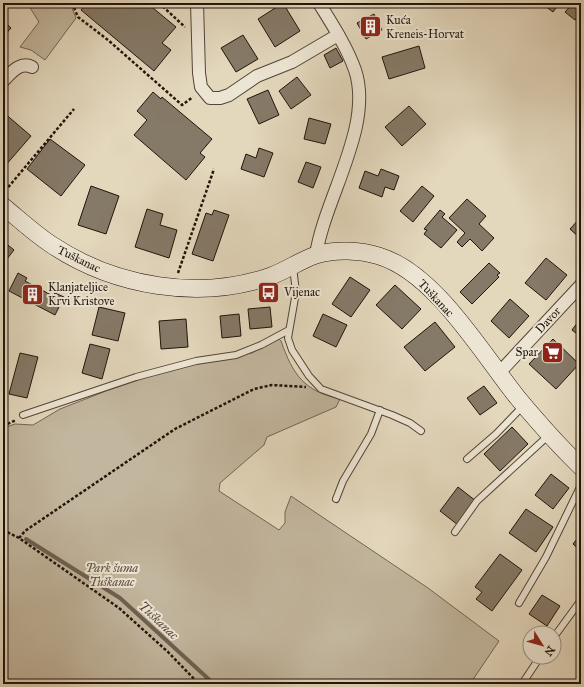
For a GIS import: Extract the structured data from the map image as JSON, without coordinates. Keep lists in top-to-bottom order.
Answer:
{
  "streets": {
    "street": ["Tuškanac", "Davor"]
  },
  "crossings": [
    ["Tuškanac", "Davor"]
  ],
  "water": ["Tuškanac"],
  "parks": ["Park šuma Tuškanac"],
  "places": {
    "building": ["Kuća Kreneis-Horvat", "Klanjateljice Krvi Kristove"],
    "bus stop": ["Vijenac"],
    "supermarket": ["Spar"]
  },
  "north": "bottom right"
}
